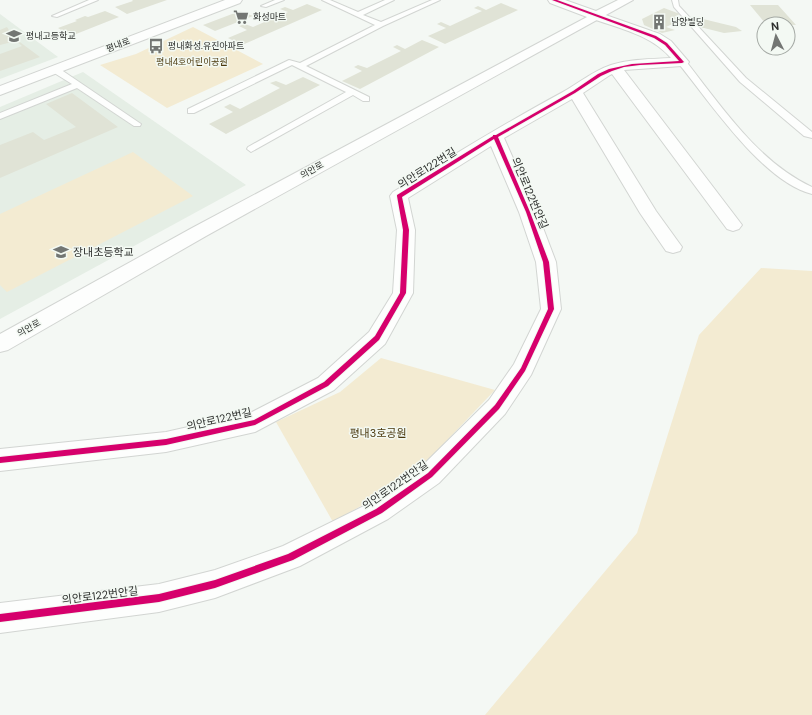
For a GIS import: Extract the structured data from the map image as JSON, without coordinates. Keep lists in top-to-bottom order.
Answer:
{
  "streets": {
    "street": [
      "평내로",
      "의안로122번길",
      "의안로",
      "의안로122번안길"
    ]
  },
  "crossings": [
    ["의안로122번길", "의안로122번안길"]
  ],
  "parks": ["평내4호어린이공원", "평내3호공원"],
  "places": {
    "supermarket": ["화성마트"],
    "building": ["남양빌딩"],
    "school or university": ["평내고등학교", "장내초등학교"],
    "bus stop": ["평내화성.유진아파트"]
  },
  "north": "top"
}
